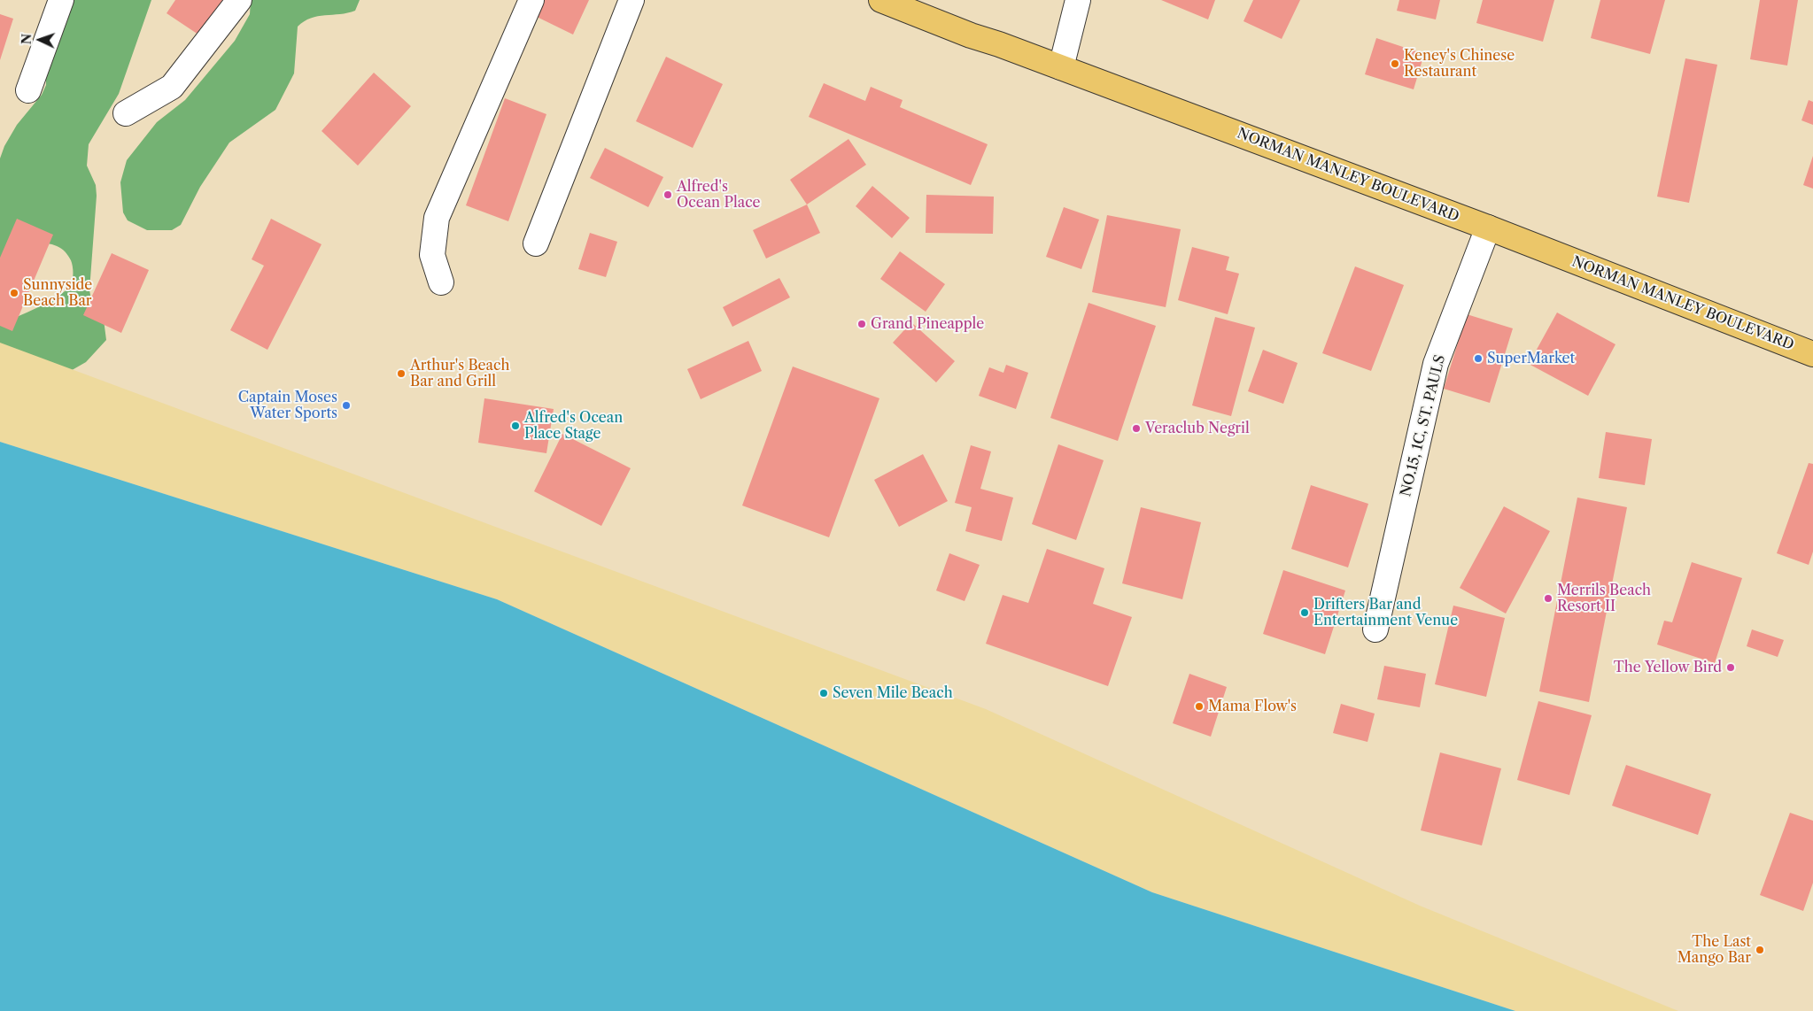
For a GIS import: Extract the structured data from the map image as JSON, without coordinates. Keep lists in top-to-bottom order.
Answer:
{
  "streets": {
    "main road": ["NORMAN MANLEY BOULEVARD"],
    "street": ["NO.15, 1C, ST. PAULS"]
  },
  "crossings": [
    ["NORMAN MANLEY BOULEVARD", "NO.15, 1C, ST. PAULS"]
  ],
  "places": [
    "Keney's Chinese Restaurant",
    "Alfred's Ocean Place",
    "Sunnyside Beach Bar",
    "Grand Pineapple",
    "SuperMarket",
    "Arthur's Beach Bar and Grill",
    "Captain Moses Water Sports",
    "Alfred's Ocean Place Stage",
    "Veraclub Negril",
    "Merrils Beach Resort II",
    "Drifters Bar and Entertainment Venue",
    "The Yellow Bird",
    "Seven Mile Beach",
    "Mama Flow's",
    "The Last Mango Bar"
  ],
  "north": "left"
}
